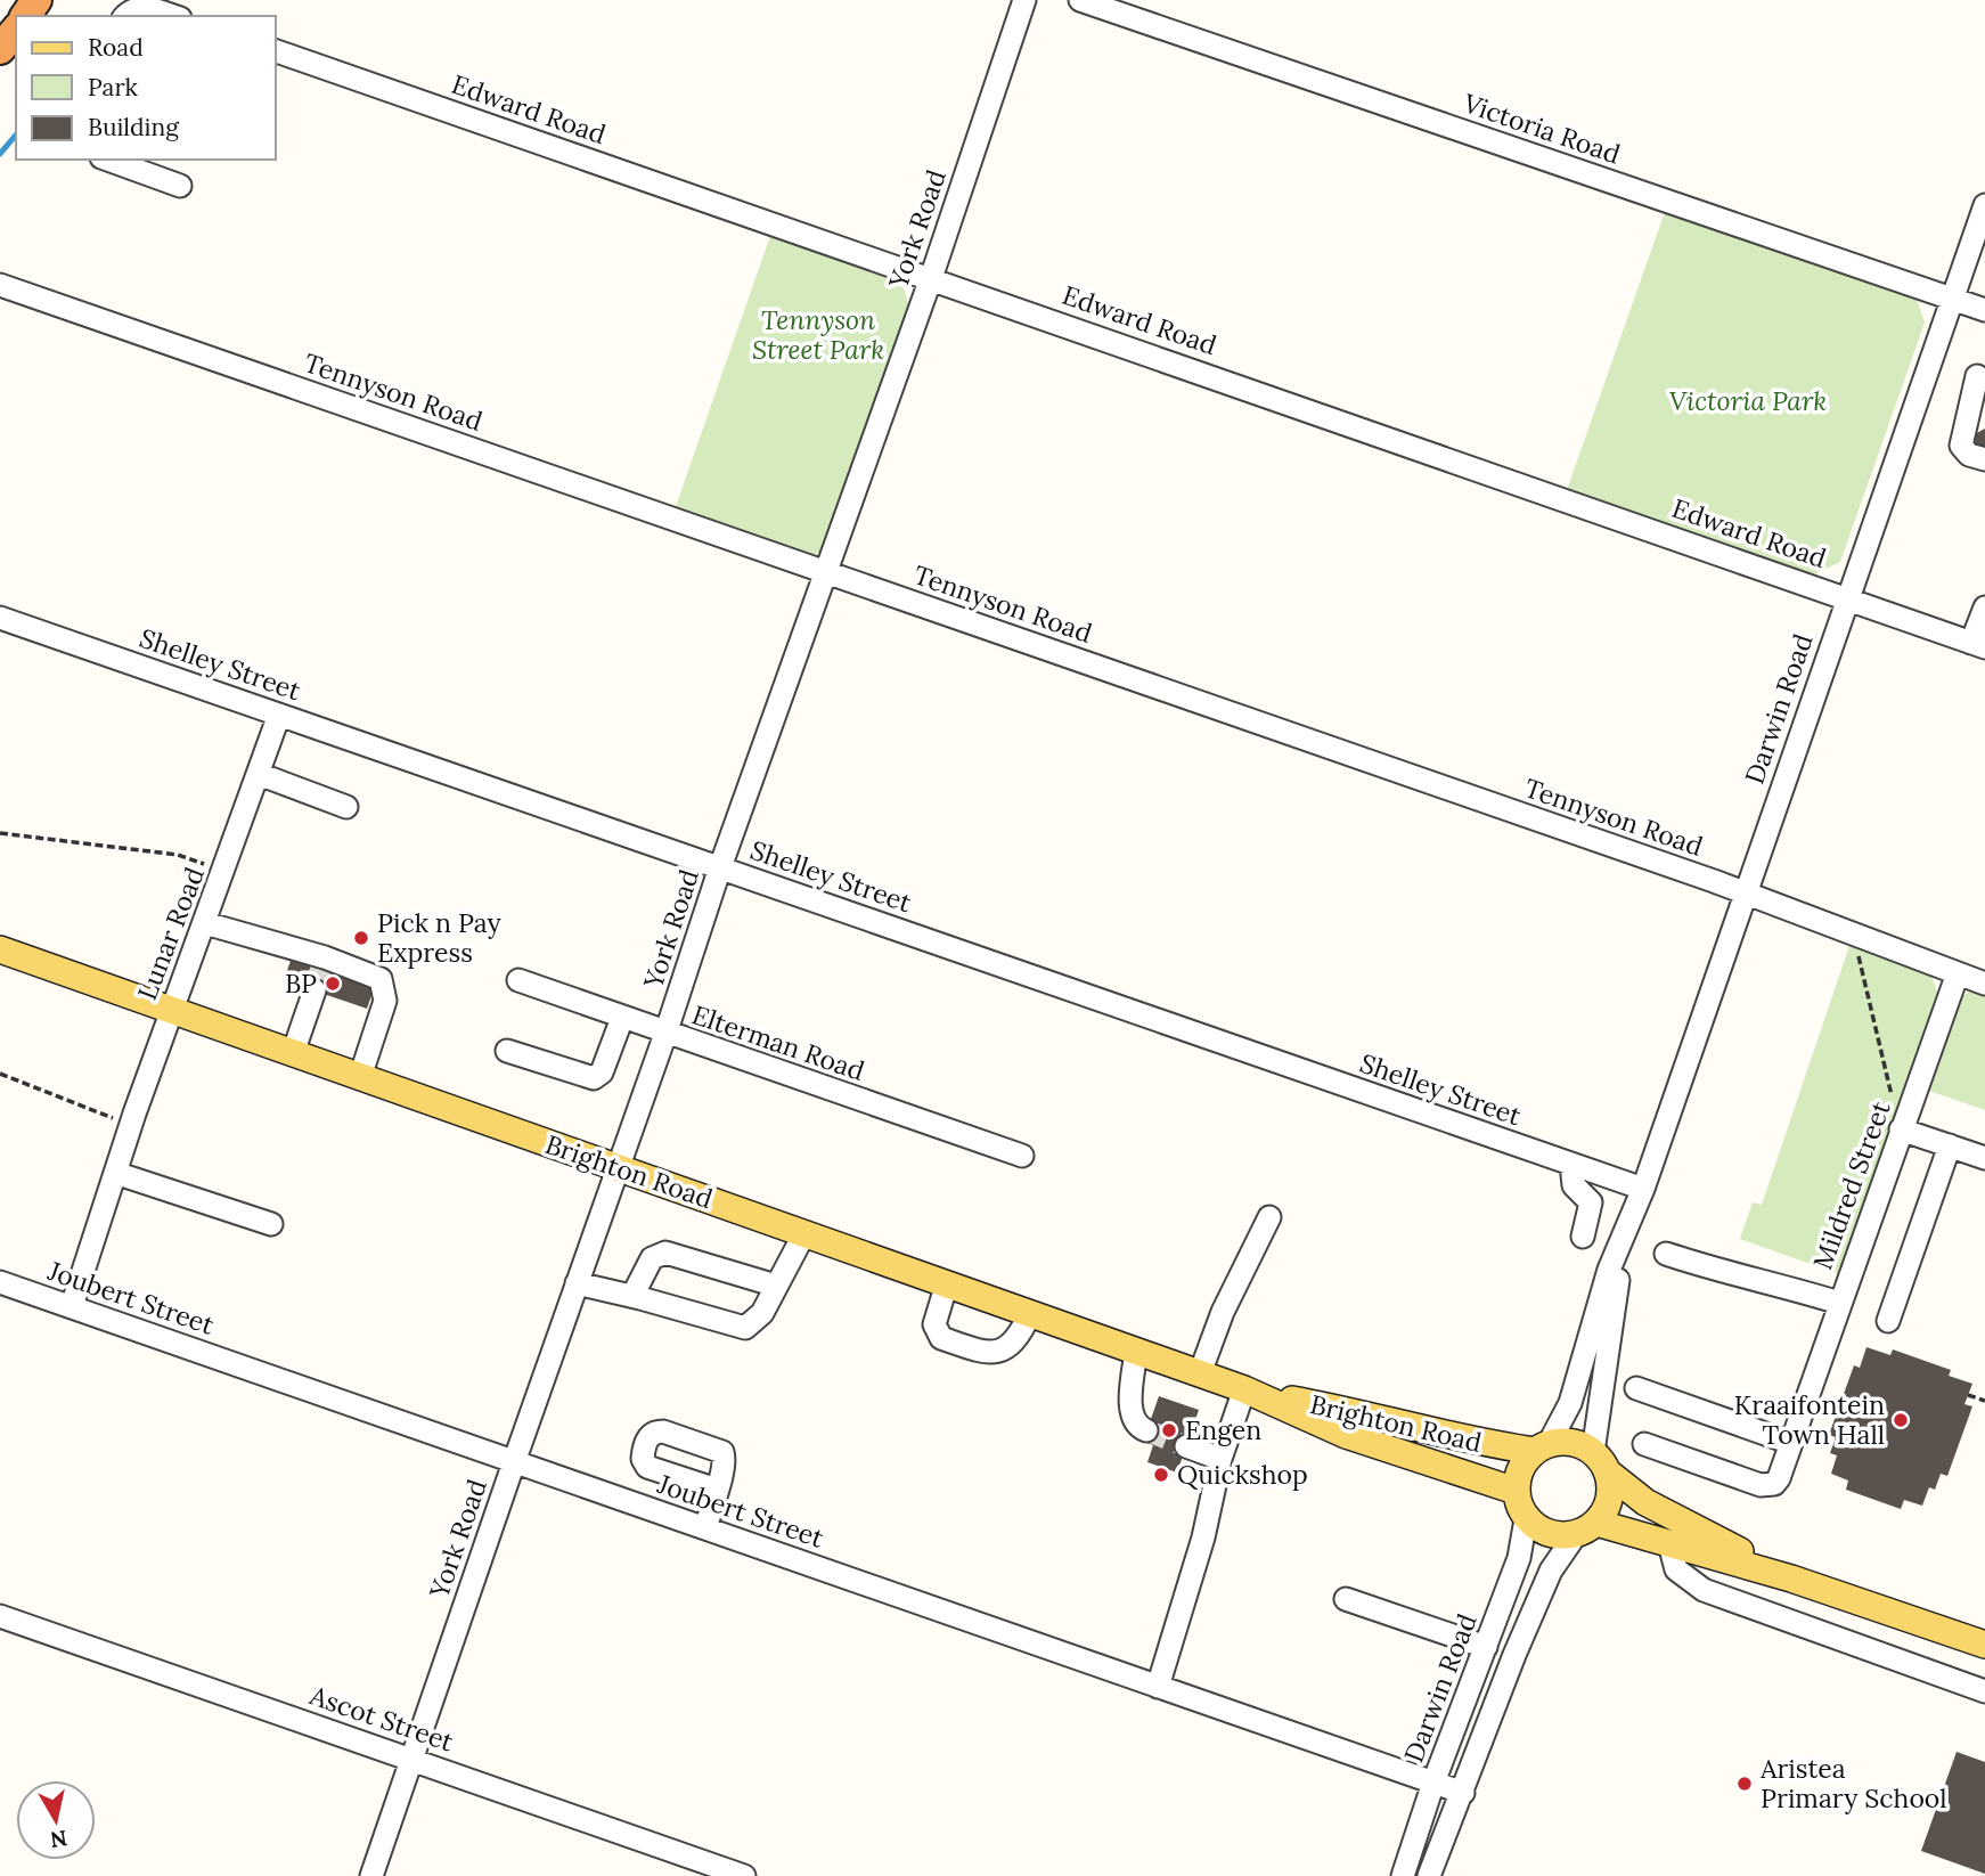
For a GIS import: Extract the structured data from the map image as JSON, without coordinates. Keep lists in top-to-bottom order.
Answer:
{
  "streets": {
    "main road": ["Brighton Road"],
    "street": [
      "Edward Road",
      "Victoria Road",
      "York Road",
      "Tennyson Road",
      "Shelley Street",
      "Darwin Road",
      "Lunar Road",
      "Elterman Road",
      "Mildred Street",
      "Joubert Street",
      "Ascot Street"
    ]
  },
  "crossings": [
    ["Edward Road", "York Road"],
    ["Edward Road", "Darwin Road"],
    ["Victoria Road", "Darwin Road"],
    ["York Road", "Tennyson Road"],
    ["York Road", "Shelley Street"],
    ["York Road", "Elterman Road"],
    ["York Road", "Brighton Road"],
    ["York Road", "Joubert Street"],
    ["York Road", "Ascot Street"],
    ["Tennyson Road", "Darwin Road"],
    ["Tennyson Road", "Mildred Street"],
    ["Shelley Street", "Darwin Road"],
    ["Shelley Street", "Lunar Road"],
    ["Darwin Road", "Brighton Road"],
    ["Darwin Road", "Joubert Street"],
    ["Lunar Road", "Brighton Road"],
    ["Lunar Road", "Joubert Street"]
  ],
  "parks": ["Tennyson Street Park", "Victoria Park"],
  "places": [
    "Pick n Pay Express",
    "BP",
    "Kraaifontein Town Hall",
    "Engen",
    "Quickshop",
    "Aristea Primary School"
  ],
  "legend": ["Road", "Park", "Building"],
  "north": "bottom"
}
